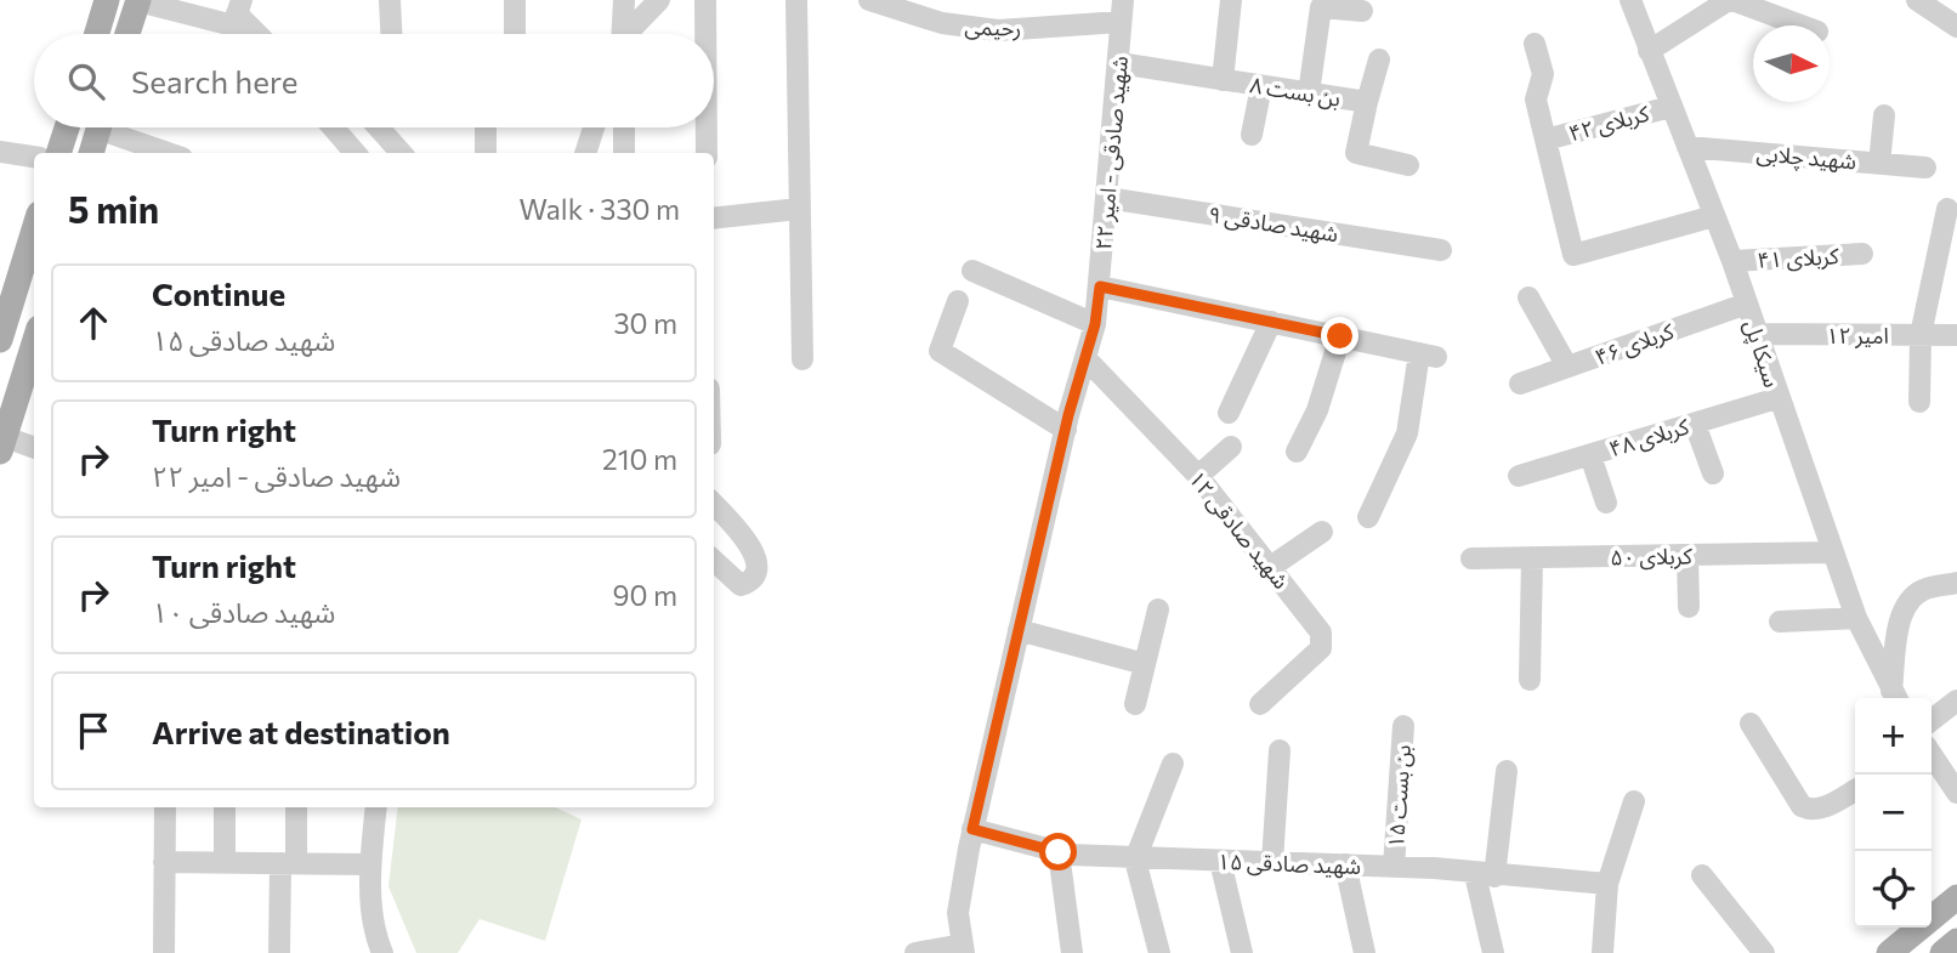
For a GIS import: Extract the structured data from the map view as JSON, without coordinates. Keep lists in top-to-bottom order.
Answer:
{
  "streets": {
    "street": [
      "رحیمی",
      "بن بست ۸",
      "کربلای ۴۲",
      "شهید صادقی - امیر ۲۲",
      "شهید چلابی",
      "شهید صادقی ۹",
      "کربلای ۴۱",
      "امير ۱۲",
      "کربلای ۴۶",
      "سیکا پل",
      "کربلای ۴۸",
      "شهید صادقی ۱۲",
      "کربلای ۵۰",
      "بن بست ۱۵",
      "شهید صادقی ۱۵"
    ]
  },
  "crossings": [
    ["رحیمی", "شهید صادقی - امیر ۲۲"],
    ["بن بست ۸", "شهید صادقی - امیر ۲۲"],
    ["کربلای ۴۲", "سیکا پل"],
    ["شهید صادقی - امیر ۲۲", "شهید صادقی ۹"],
    ["شهید صادقی - امیر ۲۲", "شهید صادقی ۱۲"],
    ["شهید صادقی - امیر ۲۲", "شهید صادقی ۱۵"],
    ["شهید چلابی", "سیکا پل"],
    ["کربلای ۴۱", "سیکا پل"],
    ["امير ۱۲", "سیکا پل"],
    ["کربلای ۴۶", "سیکا پل"],
    ["سیکا پل", "کربلای ۴۸"],
    ["سیکا پل", "کربلای ۵۰"],
    ["بن بست ۱۵", "شهید صادقی ۱۵"]
  ],
  "north": "right",
  "page": {
    "search": "Search here",
    "heading": ["5 min", "Walk · 330 m"],
    "list": [
      ["Continue", "شهید صادقی ۱۵", "30 m"],
      ["Turn right", "شهید صادقی - امیر ۲۲", "210 m"],
      ["Turn right", "شهید صادقی ۱۰", "90 m"],
      "Arrive at destination"
    ],
    "map_buttons": ["+", "−"]
  }
}
